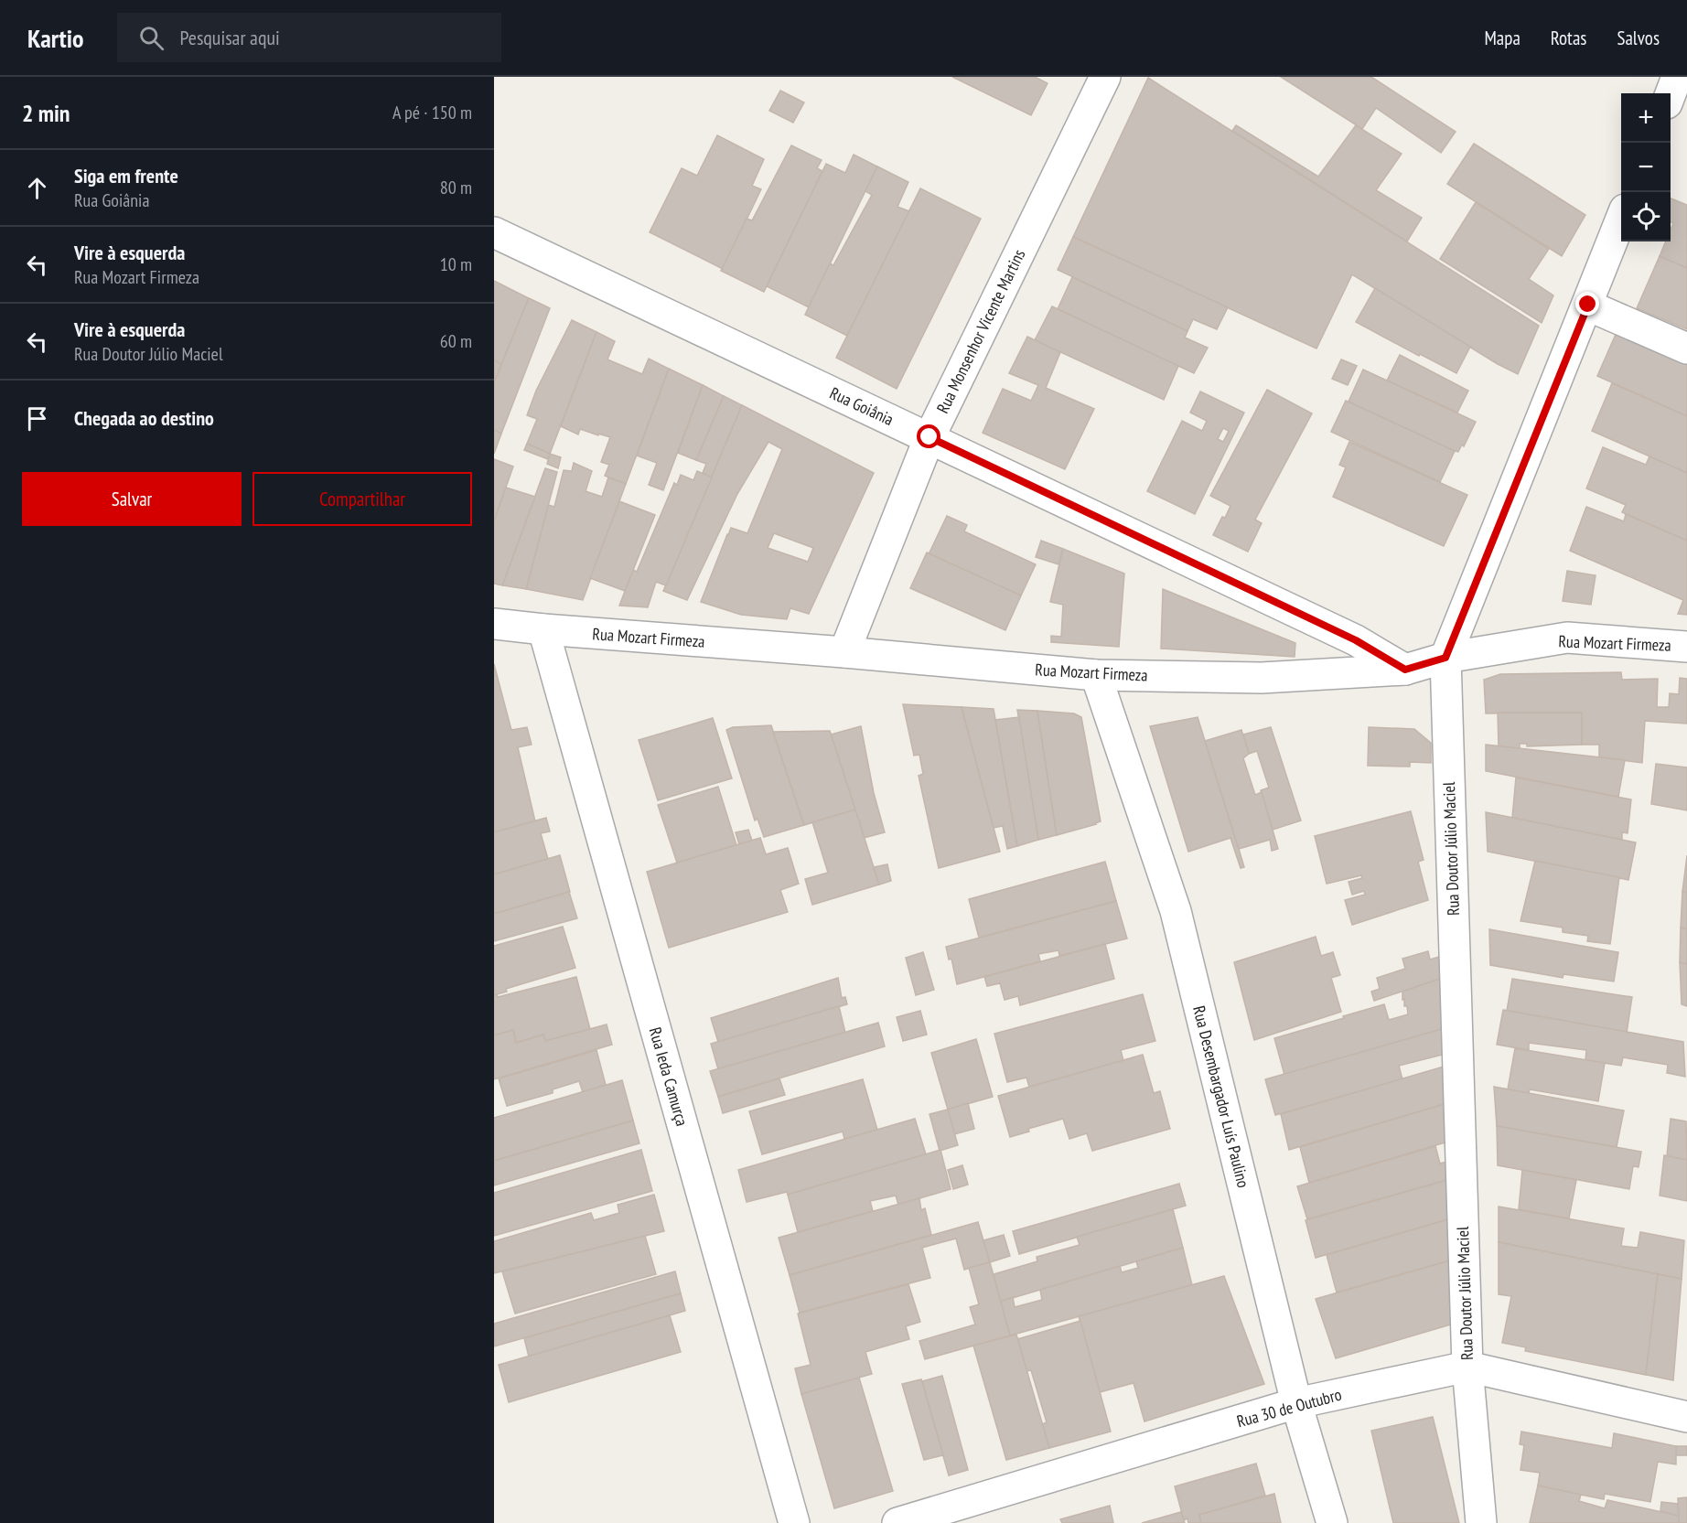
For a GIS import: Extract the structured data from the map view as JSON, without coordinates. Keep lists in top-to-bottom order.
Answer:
{
  "streets": {
    "street": [
      "Rua Monsenhor Vicente Martins",
      "Rua Goiânia",
      "Rua Mozart Firmeza",
      "Rua Doutor Júlio Maciel",
      "Rua Ieda Camurça",
      "Rua Desembargador Luís Paulino",
      "Rua 30 de Outubro"
    ]
  },
  "crossings": [
    ["Rua Monsenhor Vicente Martins", "Rua Goiânia"],
    ["Rua Monsenhor Vicente Martins", "Rua Mozart Firmeza"],
    ["Rua Goiânia", "Rua Mozart Firmeza"],
    ["Rua Mozart Firmeza", "Rua Doutor Júlio Maciel"],
    ["Rua Mozart Firmeza", "Rua Ieda Camurça"],
    ["Rua Mozart Firmeza", "Rua Desembargador Luís Paulino"],
    ["Rua Doutor Júlio Maciel", "Rua 30 de Outubro"],
    ["Rua Desembargador Luís Paulino", "Rua 30 de Outubro"]
  ],
  "page": {
    "header": "Kartio",
    "search": "Pesquisar aqui",
    "nav": ["Mapa", "Rotas", "Salvos"],
    "heading": ["2 min", "A pé · 150 m"],
    "map_buttons": ["+", "−"],
    "list": [
      ["Siga em frente", "Rua Goiânia", "80 m"],
      ["Vire à esquerda", "Rua Mozart Firmeza", "10 m"],
      ["Vire à esquerda", "Rua Doutor Júlio Maciel", "60 m"],
      "Chegada ao destino"
    ],
    "buttons": ["Salvar", "Compartilhar"]
  }
}
